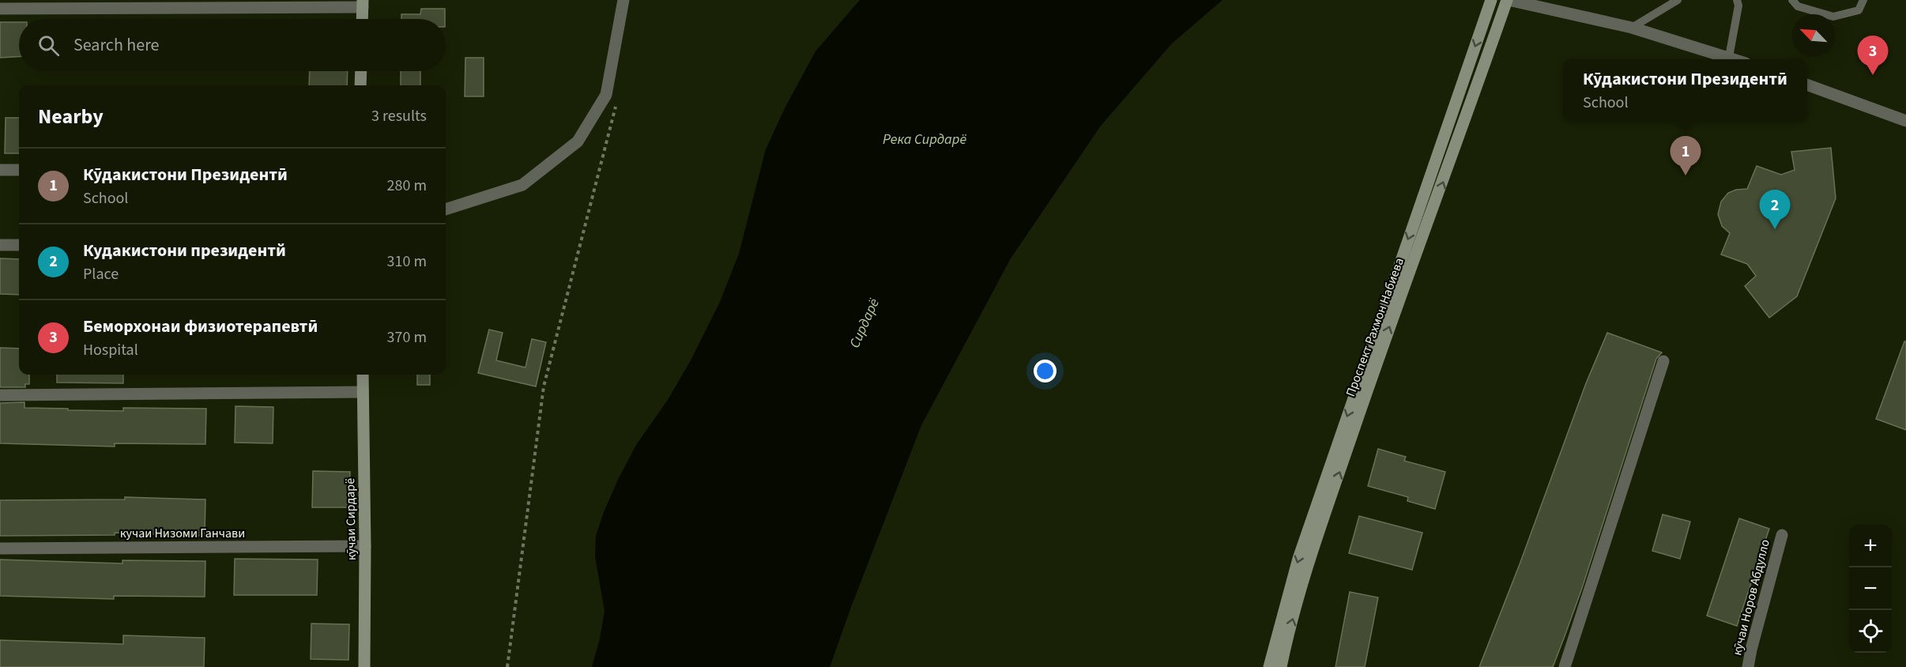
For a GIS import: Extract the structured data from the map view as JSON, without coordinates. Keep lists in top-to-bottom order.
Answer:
{
  "streets": {
    "main road": ["Проспект Рахмон Набиева", "кӯчаи Сирдарё"],
    "street": ["кучаи Низоми Ганчави", "кӯчаи Норов Абдулло"]
  },
  "crossings": [
    ["кӯчаи Сирдарё", "кучаи Низоми Ганчави"]
  ],
  "water": ["Река Сирдарё", "Сирдарё"],
  "north": "top left",
  "page": {
    "search": "Search here",
    "pins": ["3", "1", "2"],
    "popup": ["Кӯдакистони Президентӣ", "School"],
    "heading": ["Nearby", "3 results"],
    "list": [
      {
        "mark": "1",
        "name": "Кӯдакистони Президентӣ",
        "note": "School",
        "value": "280 m"
      },
      {
        "mark": "2",
        "name": "Кудакистони президентй",
        "note": "Place",
        "value": "310 m"
      },
      {
        "mark": "3",
        "name": "Беморхонаи физиотерапевтӣ",
        "note": "Hospital",
        "value": "370 m"
      }
    ],
    "map_buttons": ["+", "−"]
  }
}
